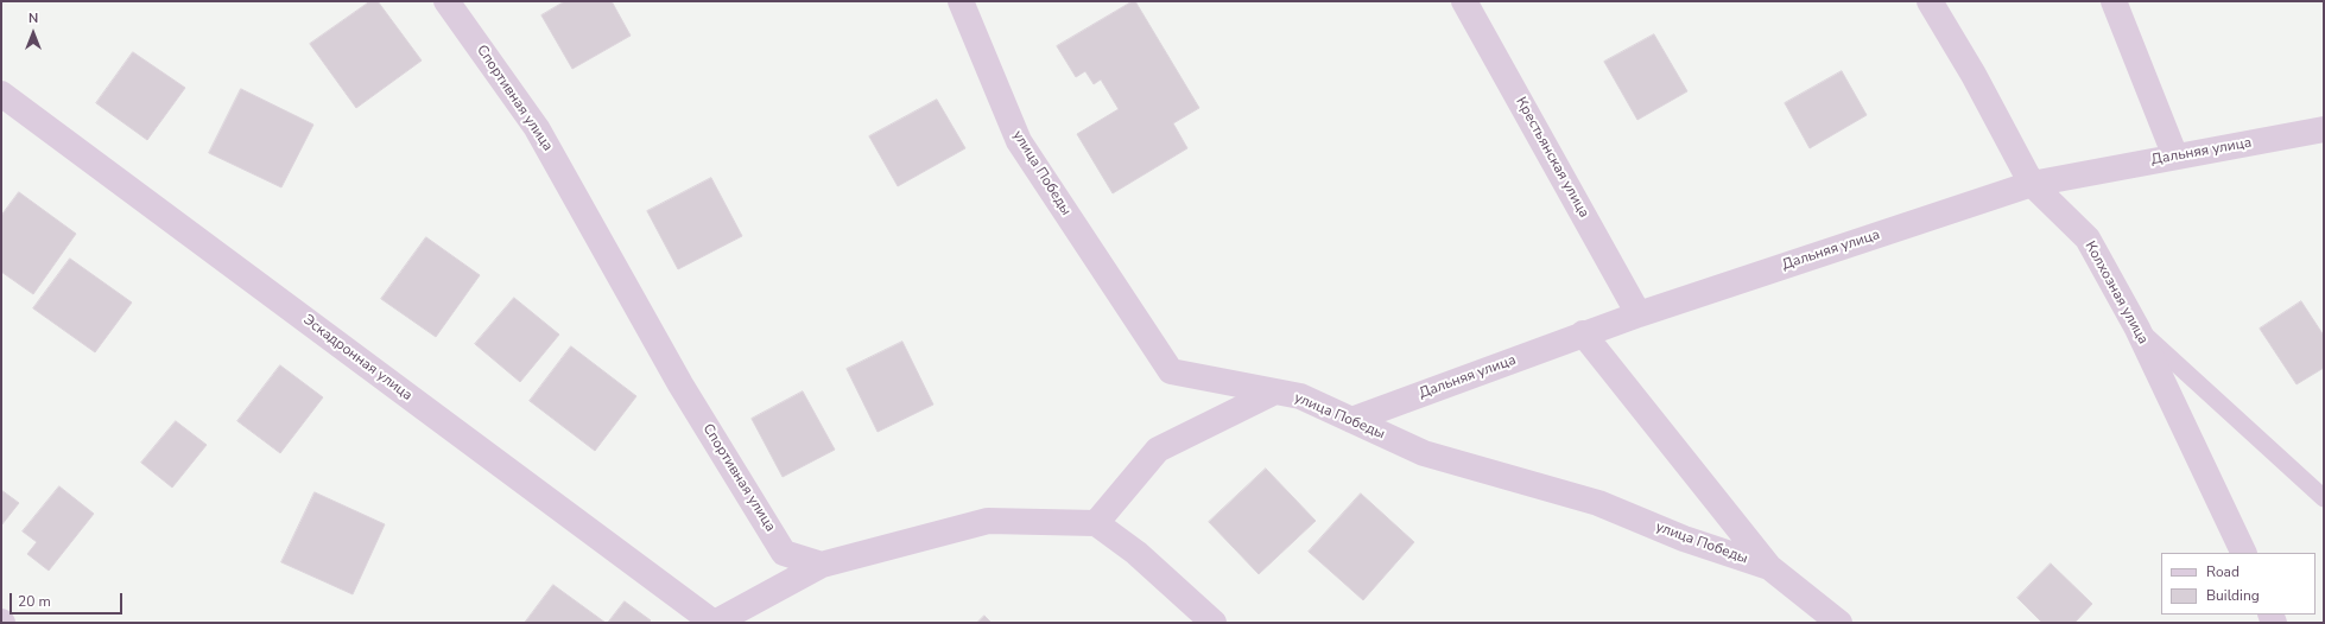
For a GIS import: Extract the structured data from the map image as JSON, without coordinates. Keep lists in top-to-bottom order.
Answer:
{
  "streets": {
    "street": [
      "Спортивная улица",
      "Дальняя улица",
      "Крестьянская улица",
      "улица Победы",
      "Колхозная улица",
      "Эскадронная улица"
    ]
  },
  "crossings": [
    ["Дальняя улица", "Крестьянская улица"],
    ["Дальняя улица", "улица Победы"],
    ["Дальняя улица", "Колхозная улица"]
  ],
  "legend": ["Road", "Building"],
  "scale_bar": "20 m",
  "north": "top"
}
